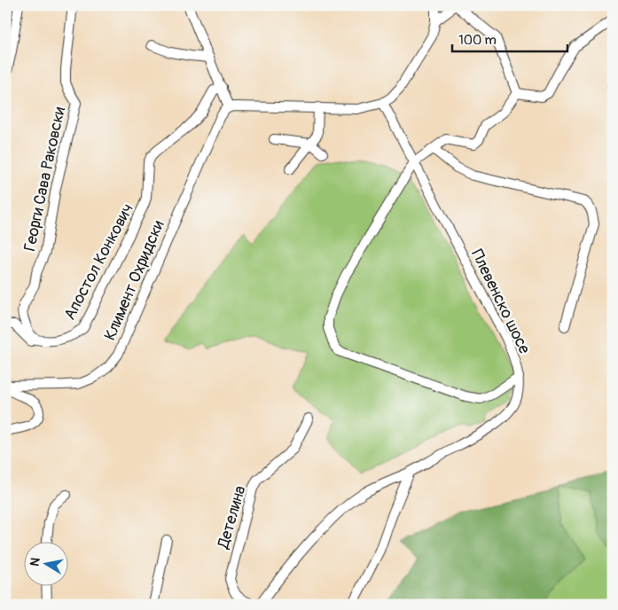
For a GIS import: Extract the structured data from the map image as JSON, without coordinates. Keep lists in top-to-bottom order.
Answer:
{
  "streets": {
    "street": [
      "Георги Сава Раковски",
      "Апостол Конкович",
      "Климент Охридски",
      "Плевенско шосе",
      "Детелина"
    ]
  },
  "crossings": [
    ["Георги Сава Раковски", "Апостол Конкович"]
  ],
  "scale_bar": "100 m",
  "north": "left"
}
